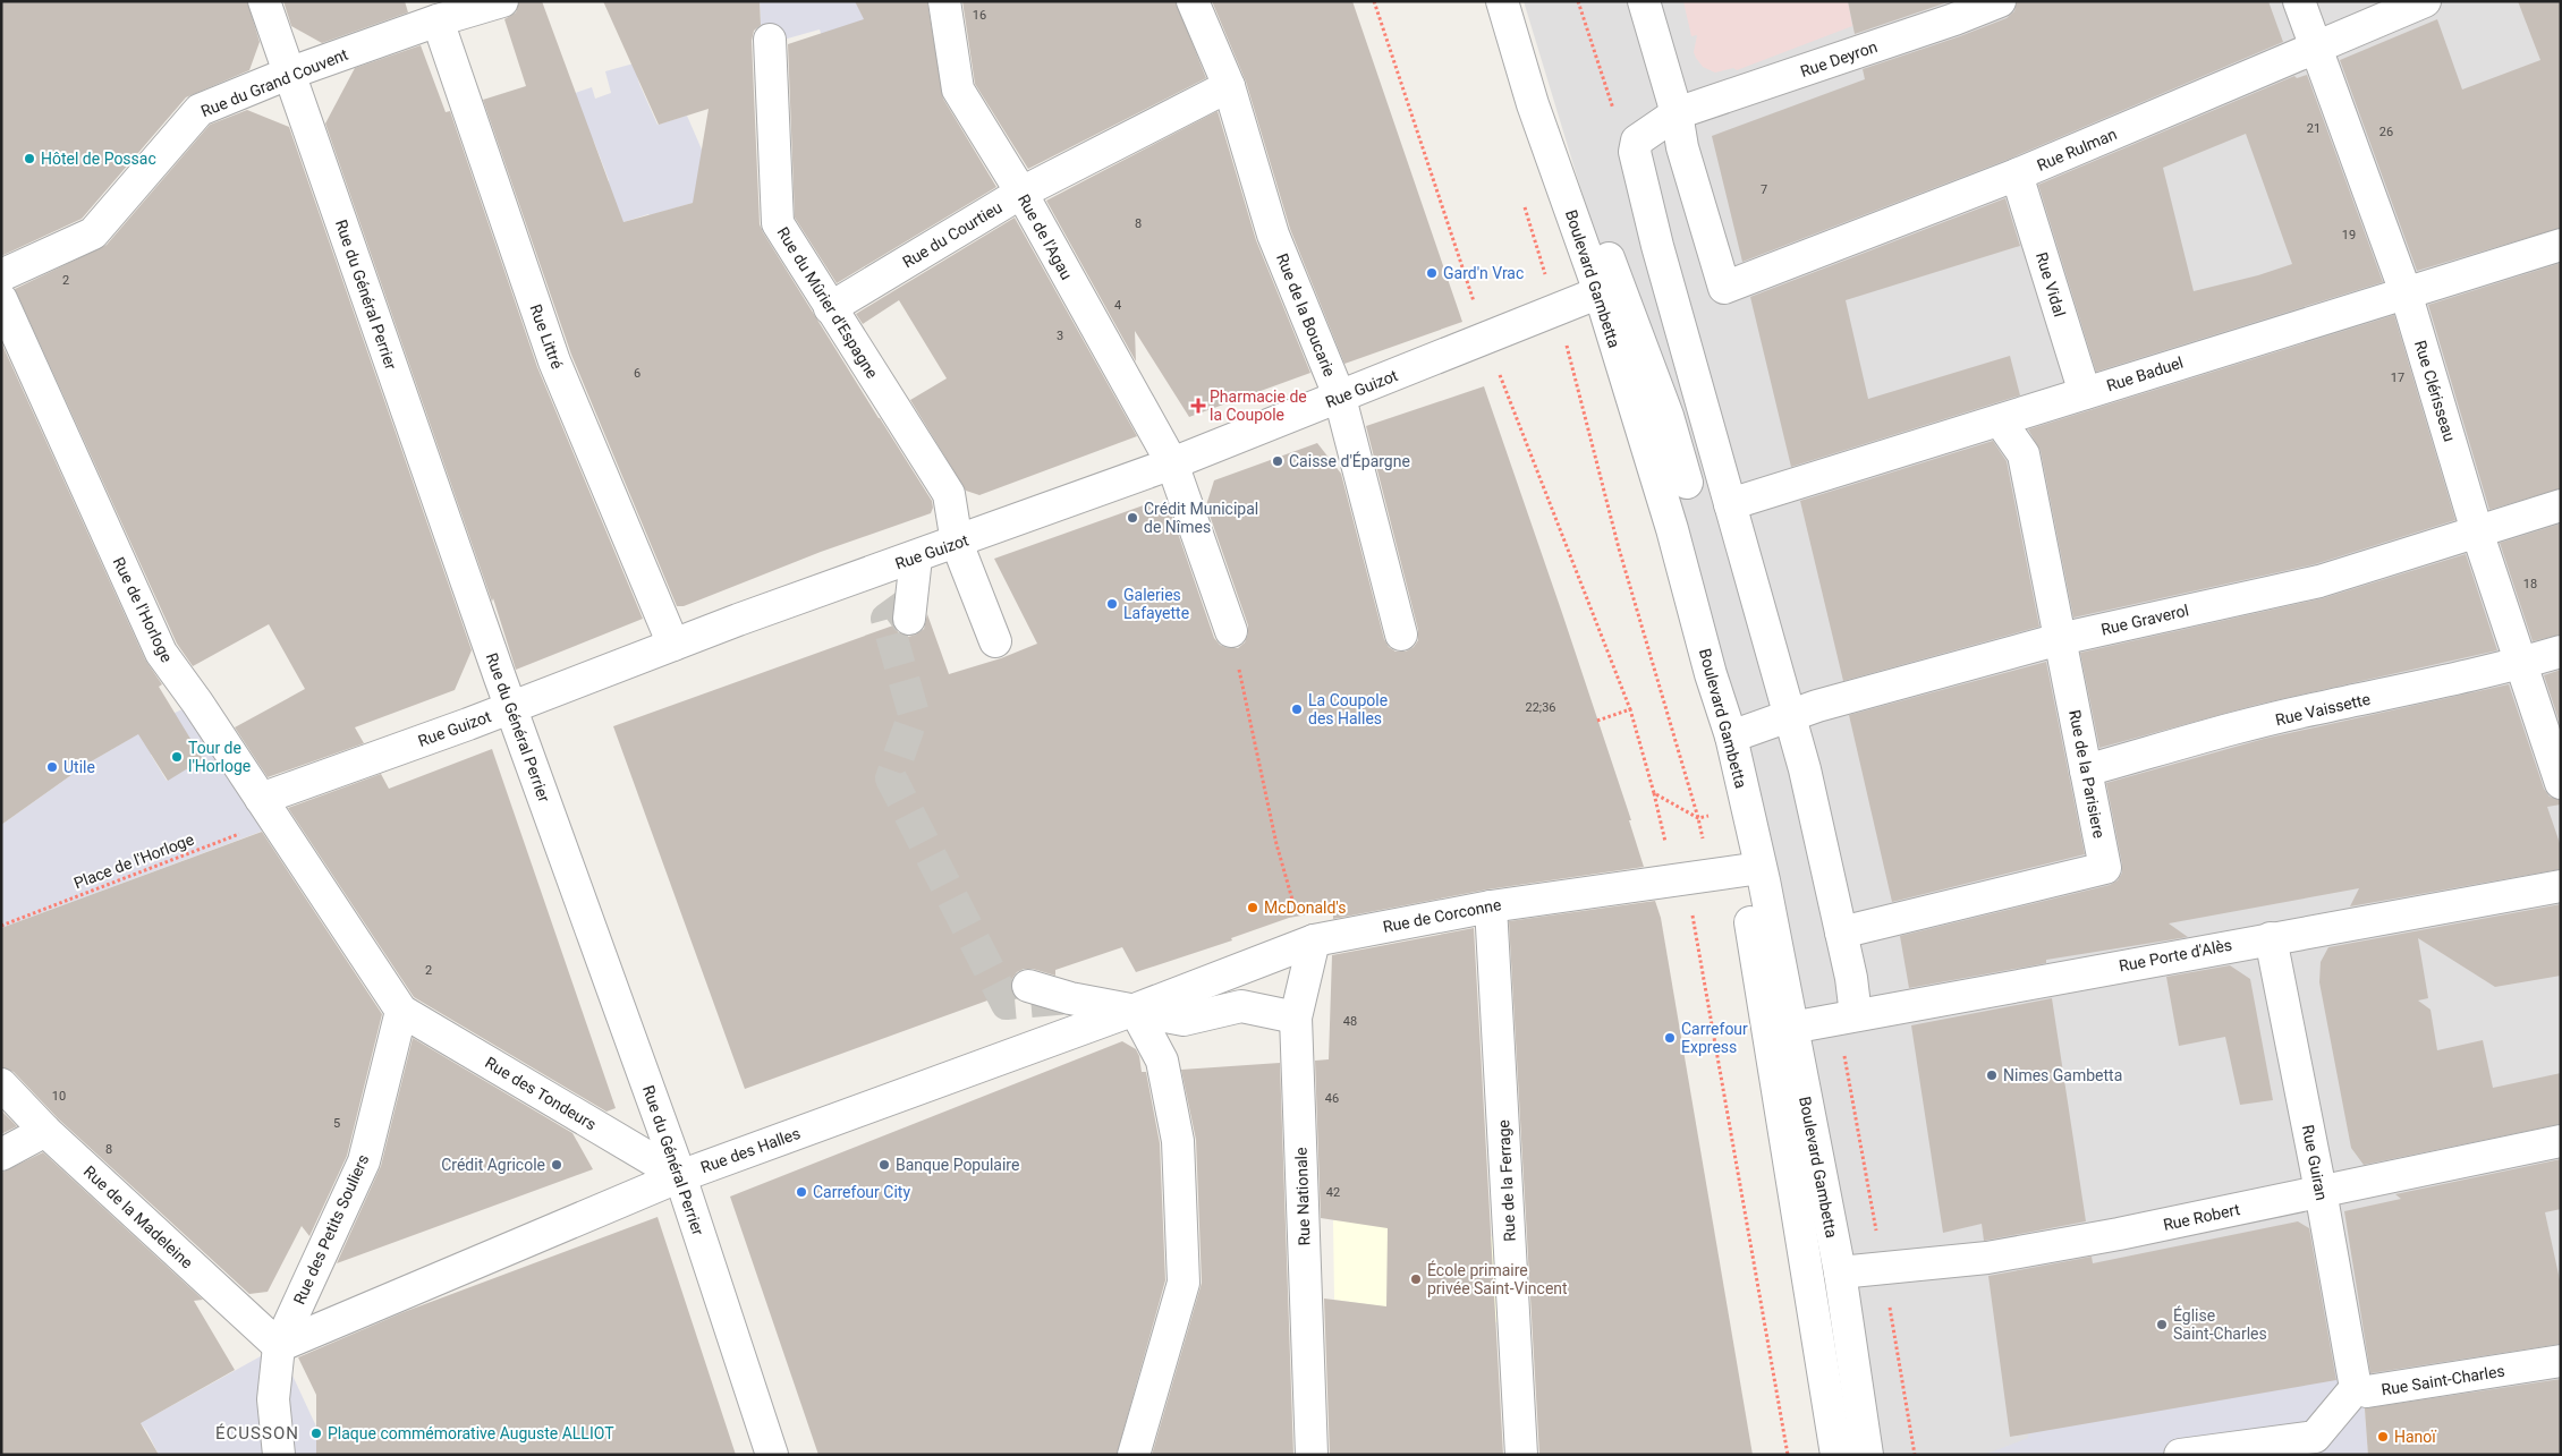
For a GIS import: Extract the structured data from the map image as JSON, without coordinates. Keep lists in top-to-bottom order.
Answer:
{
  "streets": {
    "street": [
      "Rue Deyron",
      "Rue du Grand Couvent",
      "Rue Rulman",
      "Rue du Courtieu",
      "Rue de l'Agau",
      "Boulevard Gambetta",
      "Rue Vidal",
      "Rue du Général Perrier",
      "Rue du Mûrier d'Espagne",
      "Rue de la Boucarie",
      "Rue Littré",
      "Rue Baduel",
      "Rue Guizot",
      "Rue Clérisseau",
      "Rue de l'Horloge",
      "Rue Graverol",
      "Rue Vaissette",
      "Rue de la Parisiere",
      "Rue de Corconne",
      "Rue Porte d'Alès",
      "Rue des Tondeurs",
      "Rue des Halles",
      "Rue Guiran",
      "Rue de la Ferrage",
      "Rue Nationale",
      "Rue de la Madeleine",
      "Rue Robert",
      "Rue des Petits Souliers",
      "Rue Saint-Charles"
    ],
    "path": ["Place de l'Horloge"]
  },
  "crossings": [
    ["Rue Deyron", "Rue Rulman"],
    ["Rue du Grand Couvent", "Rue du Général Perrier"],
    ["Rue du Grand Couvent", "Rue Littré"],
    ["Rue Rulman", "Rue Vidal"],
    ["Rue Rulman", "Rue Clérisseau"],
    ["Rue du Courtieu", "Rue de l'Agau"],
    ["Rue du Courtieu", "Rue du Mûrier d'Espagne"],
    ["Rue du Courtieu", "Rue de la Boucarie"],
    ["Rue de l'Agau", "Rue Guizot"],
    ["Boulevard Gambetta", "Rue Guizot"],
    ["Boulevard Gambetta", "Rue Graverol"],
    ["Boulevard Gambetta", "Rue de Corconne"],
    ["Boulevard Gambetta", "Rue Porte d'Alès"],
    ["Boulevard Gambetta", "Rue Robert"],
    ["Rue Vidal", "Rue Baduel"],
    ["Rue du Général Perrier", "Rue Guizot"],
    ["Rue du Général Perrier", "Rue des Tondeurs"],
    ["Rue du Général Perrier", "Rue des Halles"],
    ["Rue du Mûrier d'Espagne", "Rue Guizot"],
    ["Rue de la Boucarie", "Rue Guizot"],
    ["Rue Littré", "Rue Guizot"],
    ["Rue Baduel", "Rue Clérisseau"],
    ["Rue Baduel", "Rue de la Parisiere"],
    ["Rue Guizot", "Rue de l'Horloge"],
    ["Rue Guizot", "Place de l'Horloge"],
    ["Rue Clérisseau", "Rue Graverol"],
    ["Rue Clérisseau", "Rue Vaissette"],
    ["Rue de l'Horloge", "Place de l'Horloge"],
    ["Rue de l'Horloge", "Rue des Tondeurs"],
    ["Rue de l'Horloge", "Rue des Petits Souliers"],
    ["Rue Graverol", "Rue de la Parisiere"],
    ["Rue Vaissette", "Rue de la Parisiere"],
    ["Rue de Corconne", "Rue des Halles"],
    ["Rue de Corconne", "Rue de la Ferrage"],
    ["Rue de Corconne", "Rue Nationale"],
    ["Rue Porte d'Alès", "Rue Guiran"],
    ["Rue des Tondeurs", "Rue des Halles"],
    ["Rue des Tondeurs", "Rue des Petits Souliers"],
    ["Rue des Halles", "Rue de la Madeleine"],
    ["Rue des Halles", "Rue des Petits Souliers"],
    ["Rue Guiran", "Rue Robert"],
    ["Rue Guiran", "Rue Saint-Charles"],
    ["Rue de la Madeleine", "Rue des Petits Souliers"]
  ],
  "districts": ["ÉCUSSON"],
  "places": {
    "other": [
      "Hôtel de Possac",
      "Gard'n Vrac",
      "Caisse d'Épargne",
      "Crédit Municipal de Nîmes",
      "Galeries Lafayette",
      "La Coupole des Halles",
      "Tour de l'Horloge",
      "Utile",
      "McDonald's",
      "Carrefour Express",
      "Nimes Gambetta",
      "Crédit Agricole",
      "Banque Populaire",
      "Carrefour City",
      "École primaire privée Saint-Vincent",
      "Église Saint-Charles",
      "Plaque commémorative Auguste ALLIOT",
      "Hanoï"
    ],
    "health": ["Pharmacie de la Coupole"]
  },
  "house_numbers": [
    "16",
    "21",
    "26",
    "7",
    "8",
    "19",
    "2",
    "4",
    "3",
    "6",
    "17",
    "18",
    "22;36",
    "2",
    "48",
    "10",
    "46",
    "5",
    "8",
    "42"
  ]
}
